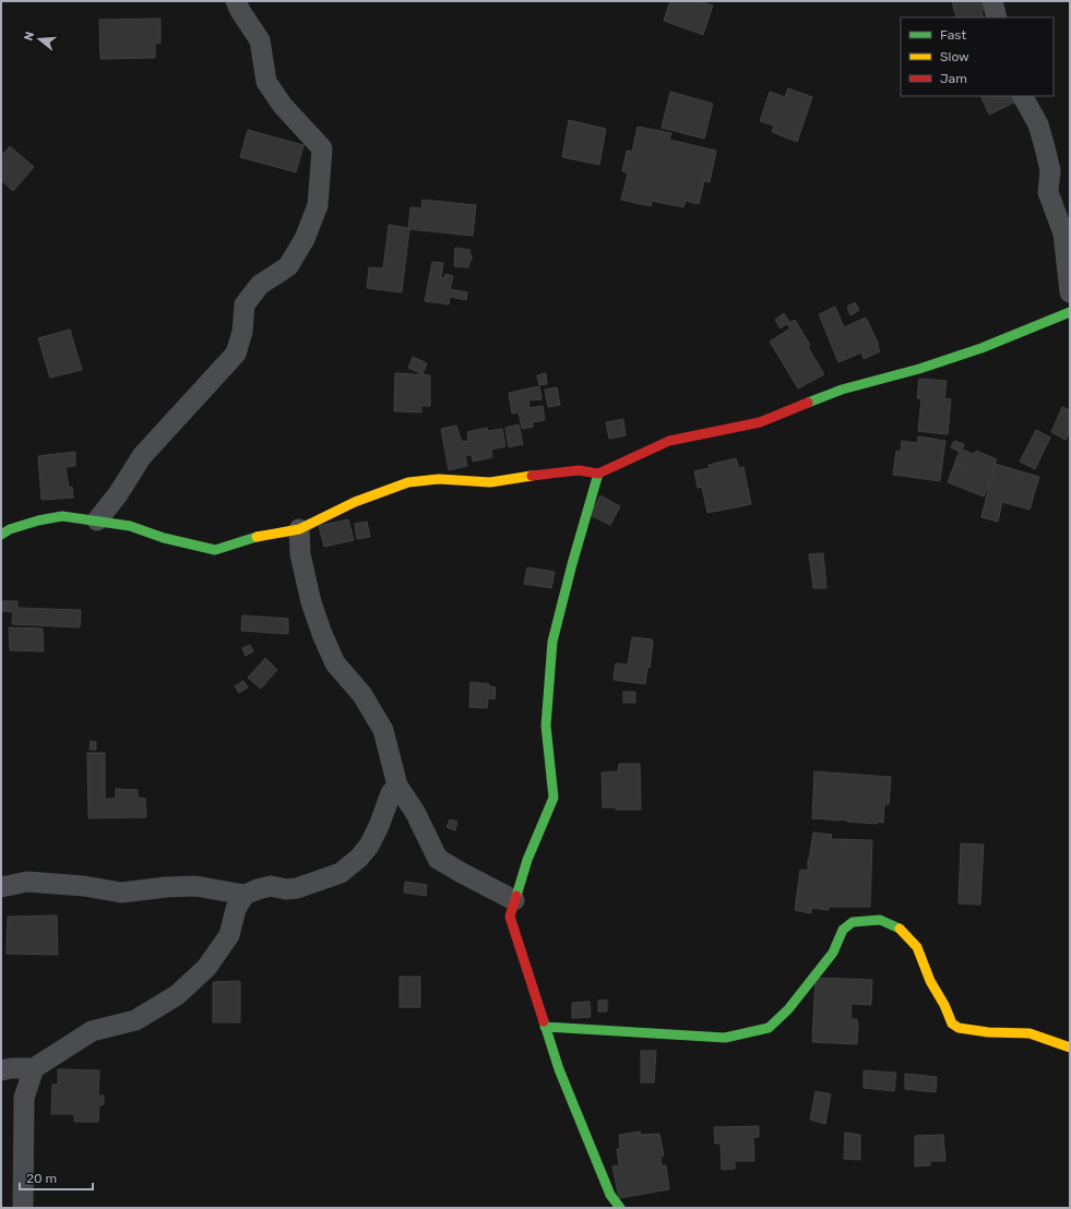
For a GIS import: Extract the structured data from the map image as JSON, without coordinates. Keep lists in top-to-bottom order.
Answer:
{
  "legend": ["Fast", "Slow", "Jam"],
  "scale_bar": "20 m",
  "north": "left"
}
